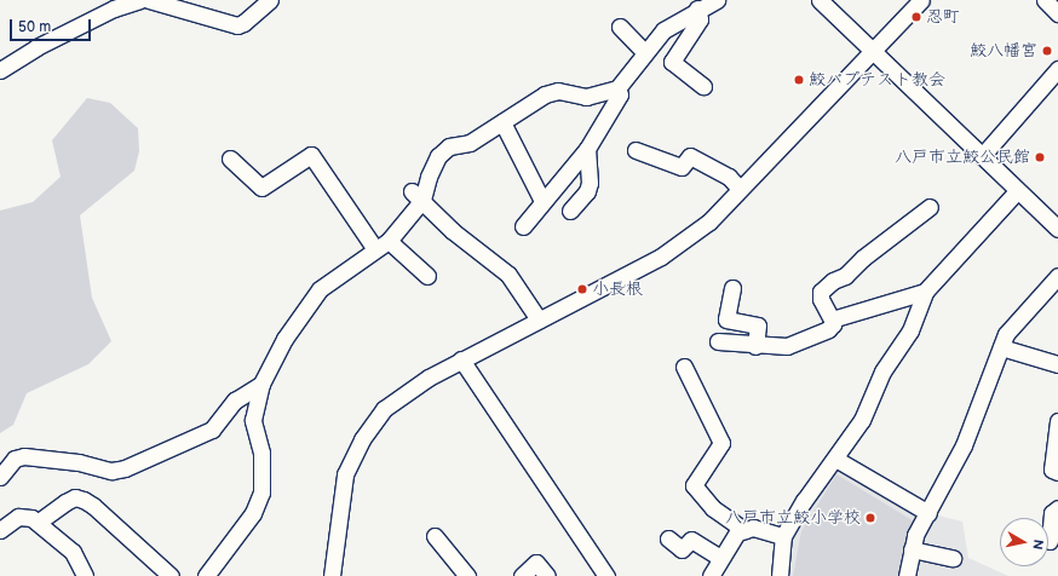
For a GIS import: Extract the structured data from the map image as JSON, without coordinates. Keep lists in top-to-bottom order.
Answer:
{
  "places": [
    "忍町",
    "鮫八幡宮",
    "鮫バプテスト教会",
    "八戸市立鮫公民館",
    "小長根",
    "八戸市立鮫小学校"
  ],
  "scale_bar": "50 m",
  "north": "right"
}
